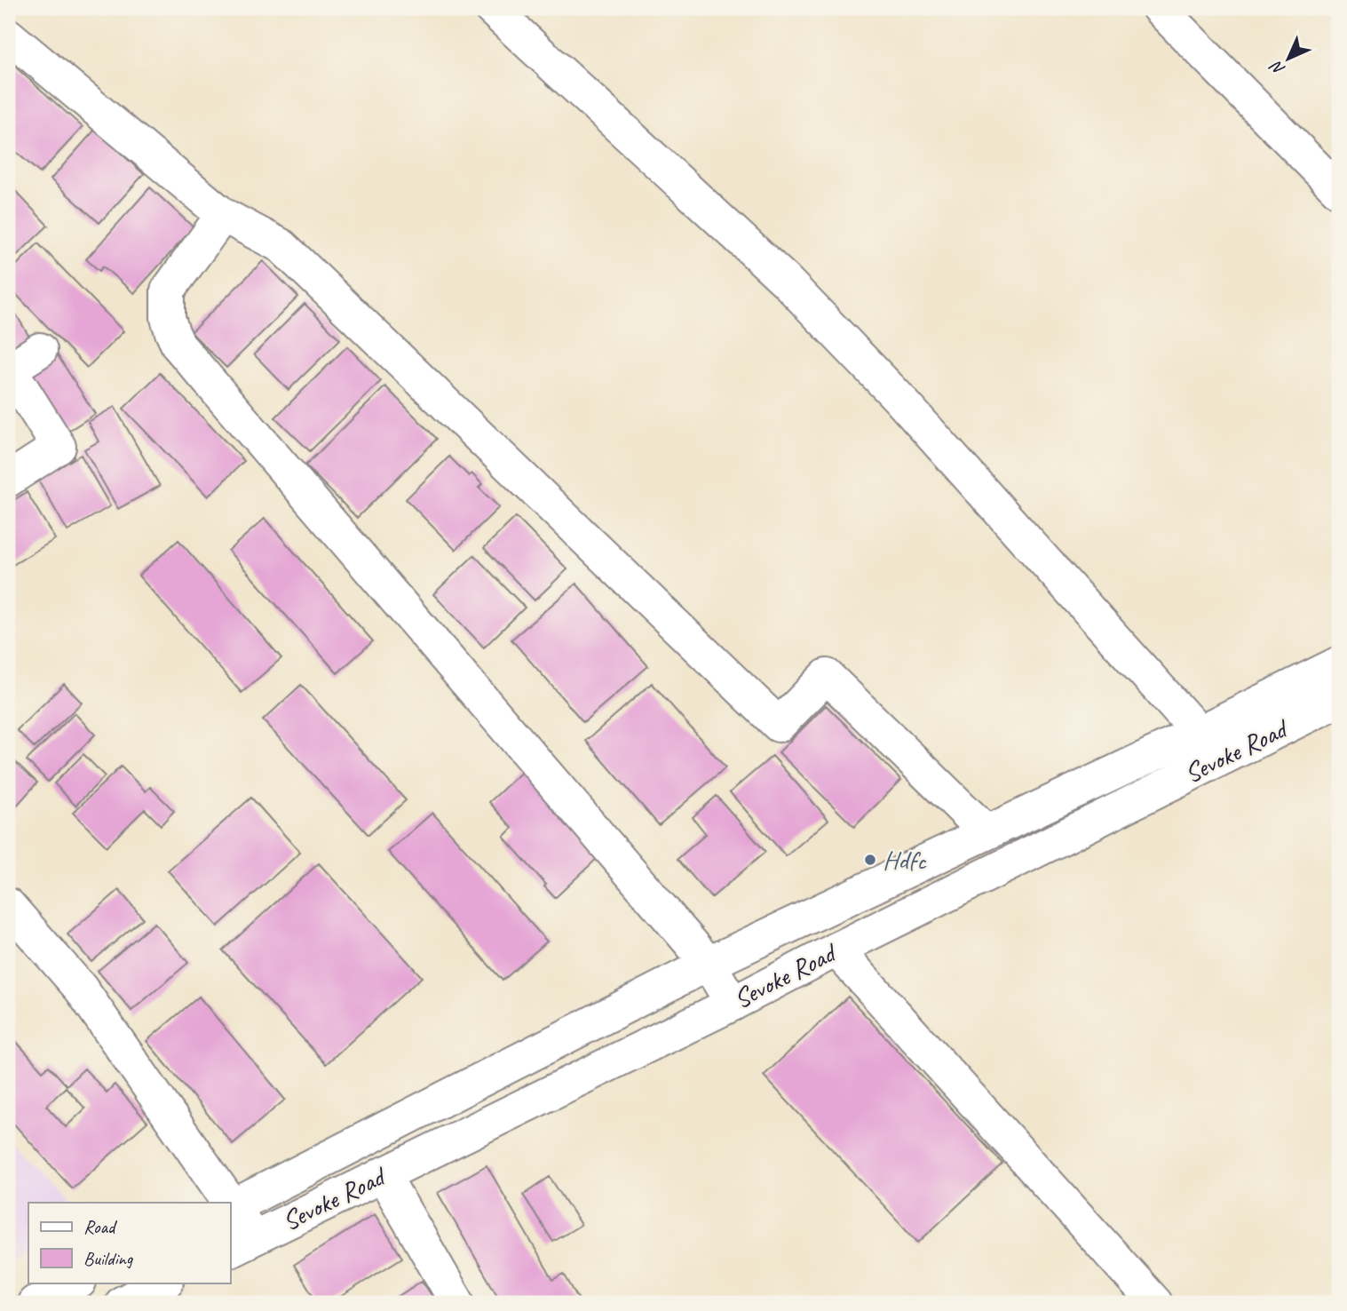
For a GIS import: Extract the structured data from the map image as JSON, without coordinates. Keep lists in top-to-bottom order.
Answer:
{
  "streets": {
    "street": ["Sevoke Road"]
  },
  "places": ["Hdfc"],
  "legend": ["Road", "Building"],
  "north": "bottom left"
}
